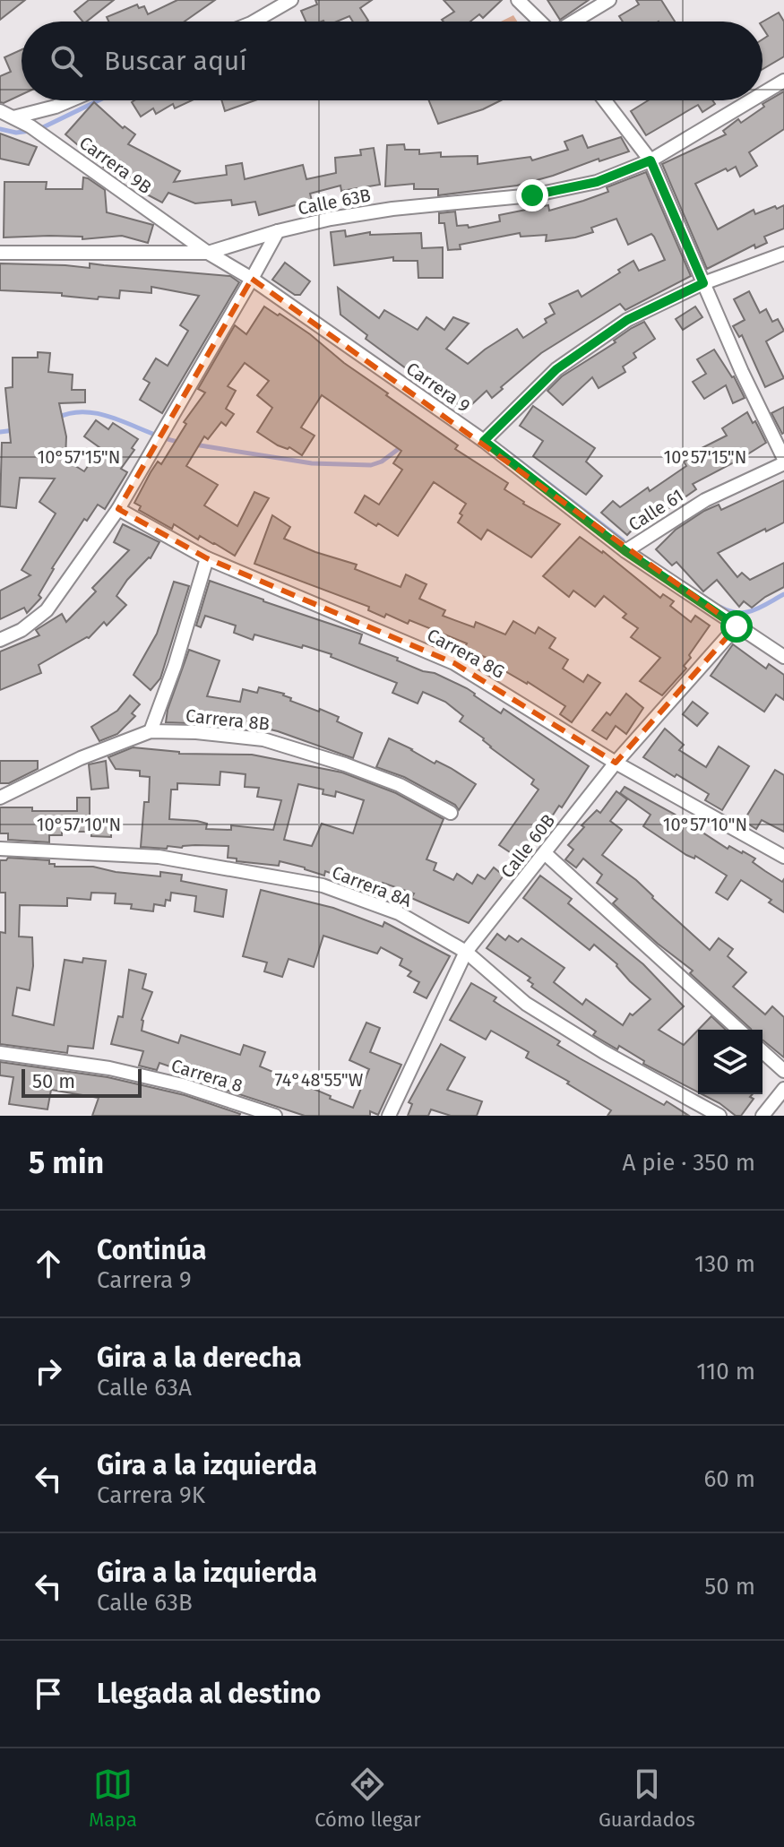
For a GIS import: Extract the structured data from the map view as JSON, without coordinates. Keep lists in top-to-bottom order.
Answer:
{
  "streets": {
    "street": [
      "Carrera 9B",
      "Calle 63B",
      "Carrera 9",
      "Calle 61",
      "Carrera 8G",
      "Carrera 8B",
      "Calle 60B",
      "Carrera 8A",
      "Carrera 8"
    ]
  },
  "crossings": [
    ["Carrera 9B", "Carrera 9"],
    ["Calle 63B", "Carrera 9"],
    ["Calle 63B", "Carrera 8G"],
    ["Carrera 9", "Calle 61"],
    ["Carrera 9", "Calle 60B"],
    ["Carrera 8G", "Calle 60B"],
    ["Calle 60B", "Carrera 8A"]
  ],
  "scale_bar": "50 m",
  "page": {
    "search": "Buscar aquí",
    "scale": "50 m",
    "heading": ["5 min", "A pie · 350 m"],
    "list": [
      ["Continúa", "Carrera 9", "130 m"],
      ["Gira a la derecha", "Calle 63A", "110 m"],
      ["Gira a la izquierda", "Carrera 9K", "60 m"],
      ["Gira a la izquierda", "Calle 63B", "50 m"],
      "Llegada al destino"
    ],
    "nav": ["Mapa", "Cómo llegar", "Guardados"]
  },
  "coordinates": ["10°57'15\"N", "10°57'10\"N", "74°48'55\"W"]
}
